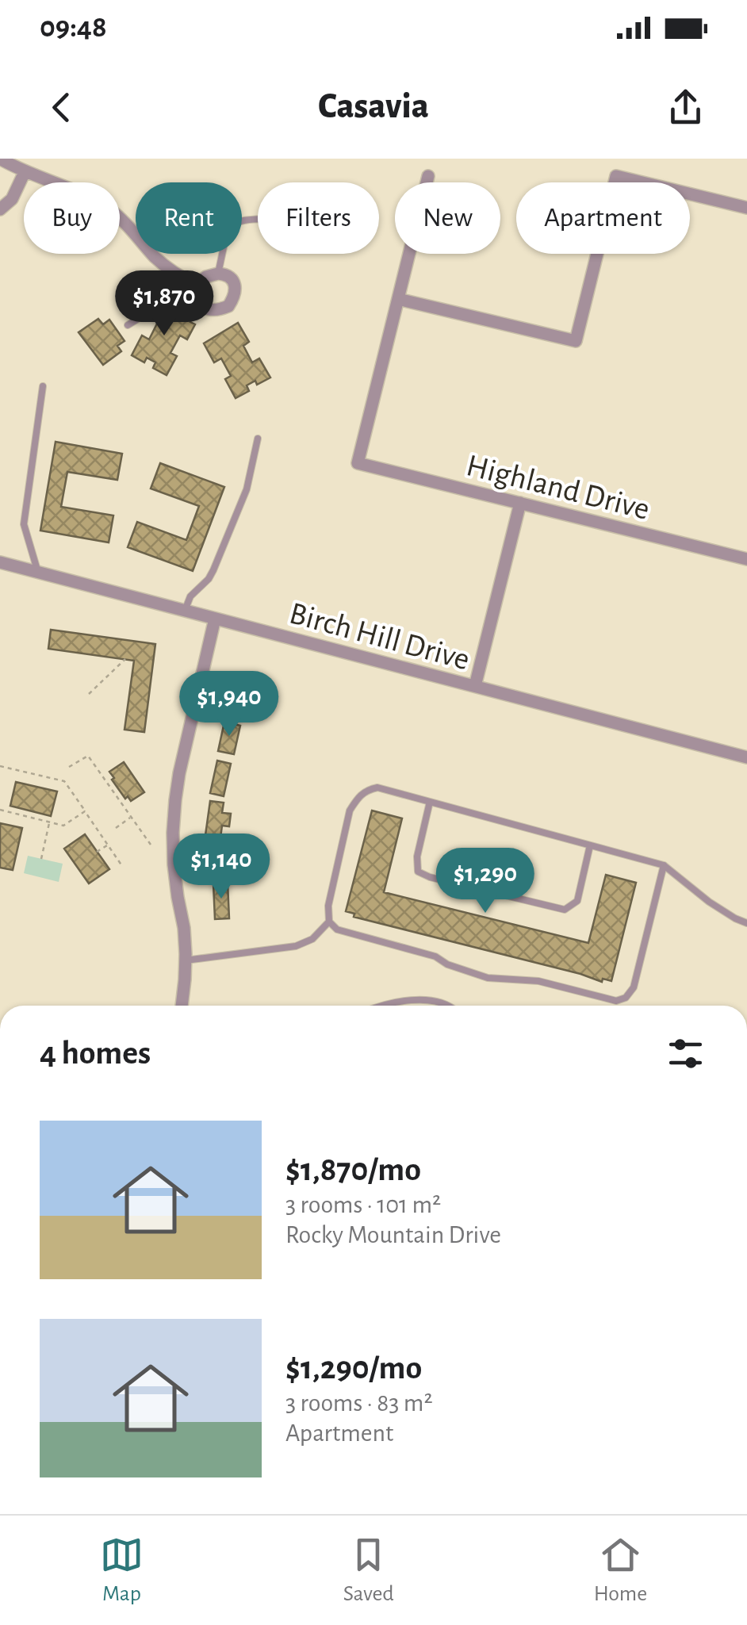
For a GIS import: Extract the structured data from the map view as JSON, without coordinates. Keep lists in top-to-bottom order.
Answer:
{
  "streets": {
    "street": ["Highland Drive", "Birch Hill Drive"]
  },
  "page": {
    "status": "09:48",
    "header": "Casavia",
    "chip": [
      "Buy",
      "Rent",
      "Filters",
      "New",
      "Apartment"
    ],
    "price": [
      "$1,870",
      "$1,940",
      "$1,140",
      "$1,290"
    ],
    "heading": "4 homes",
    "list": [
      {
        "name": "$1,870/mo",
        "note": "3 rooms · 101 m² · Rocky Mountain Drive"
      },
      {
        "name": "$1,290/mo",
        "note": "3 rooms · 83 m² · Apartment"
      }
    ],
    "tabs": ["Map", "Saved", "Home"]
  }
}
